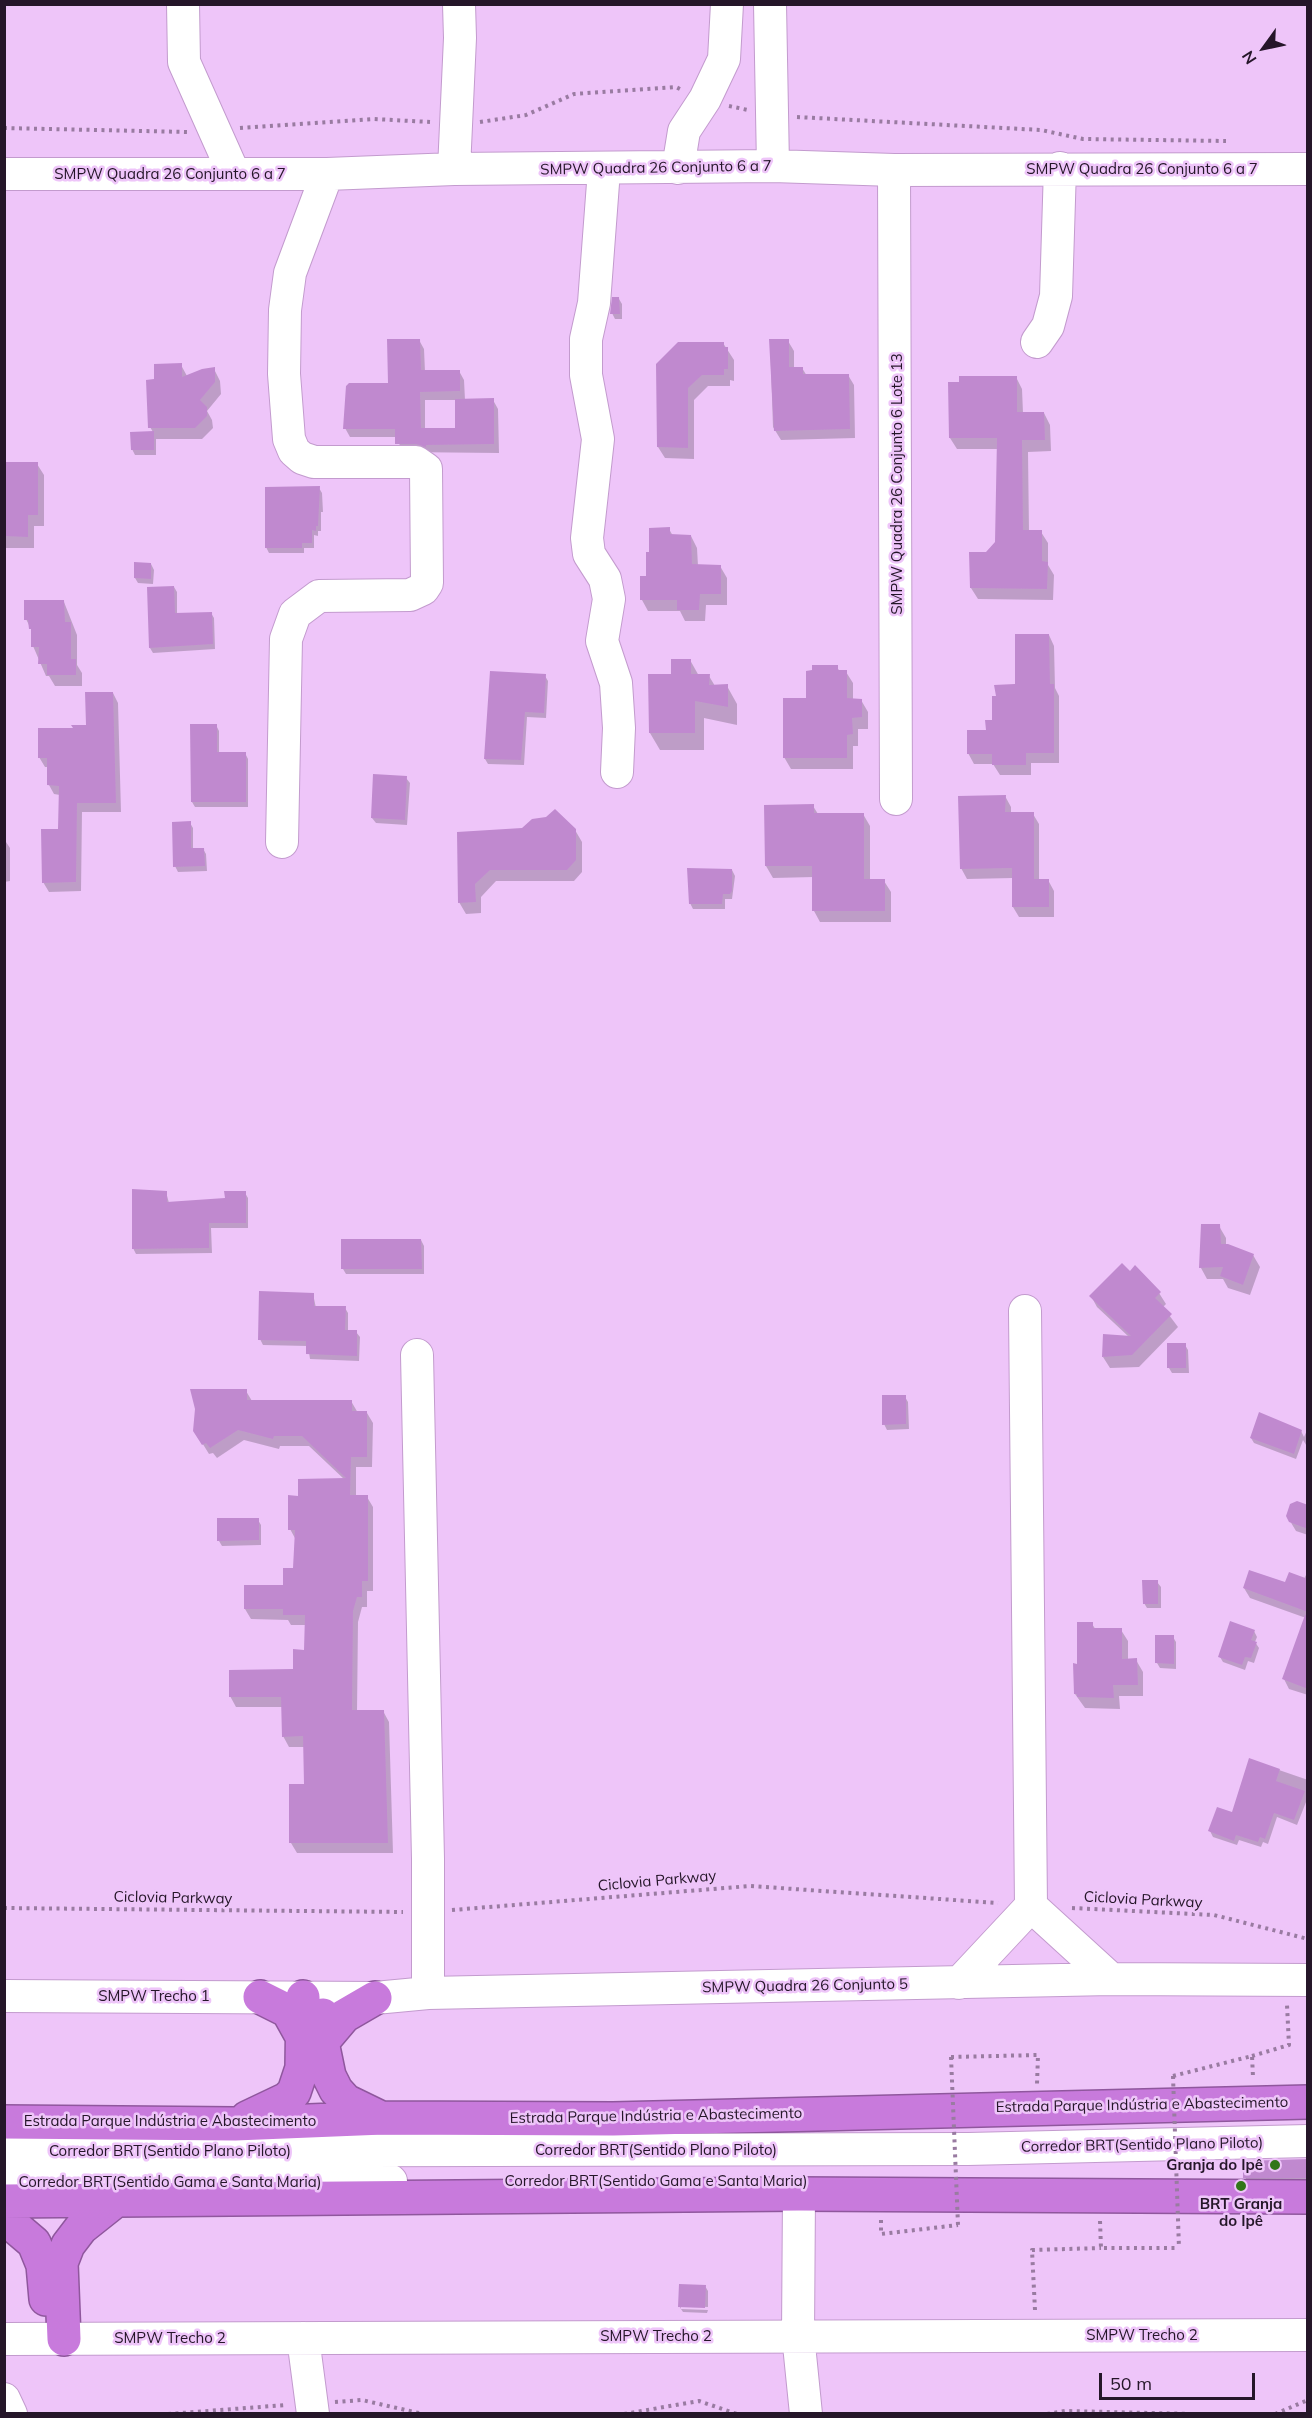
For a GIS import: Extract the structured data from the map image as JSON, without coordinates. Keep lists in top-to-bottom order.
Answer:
{
  "streets": {
    "highway": ["Estrada Parque Indústria e Abastecimento"],
    "street": [
      "SMPW Quadra 26 Conjunto 6 a 7",
      "SMPW Quadra 26 Conjunto 6 Lote 13",
      "SMPW Quadra 26 Conjunto 5",
      "SMPW Trecho 1",
      "Corredor BRT(Sentido Plano Piloto)",
      "Corredor BRT(Sentido Gama e Santa Maria)",
      "SMPW Trecho 2"
    ],
    "path": ["Ciclovia Parkway"]
  },
  "crossings": [
    ["SMPW Quadra 26 Conjunto 6 a 7", "SMPW Quadra 26 Conjunto 6 Lote 13"],
    ["SMPW Quadra 26 Conjunto 5", "SMPW Trecho 1"]
  ],
  "places": ["Granja do Ipê", "BRT Granja do Ipê"],
  "scale_bar": "50 m",
  "north": "bottom left"
}
